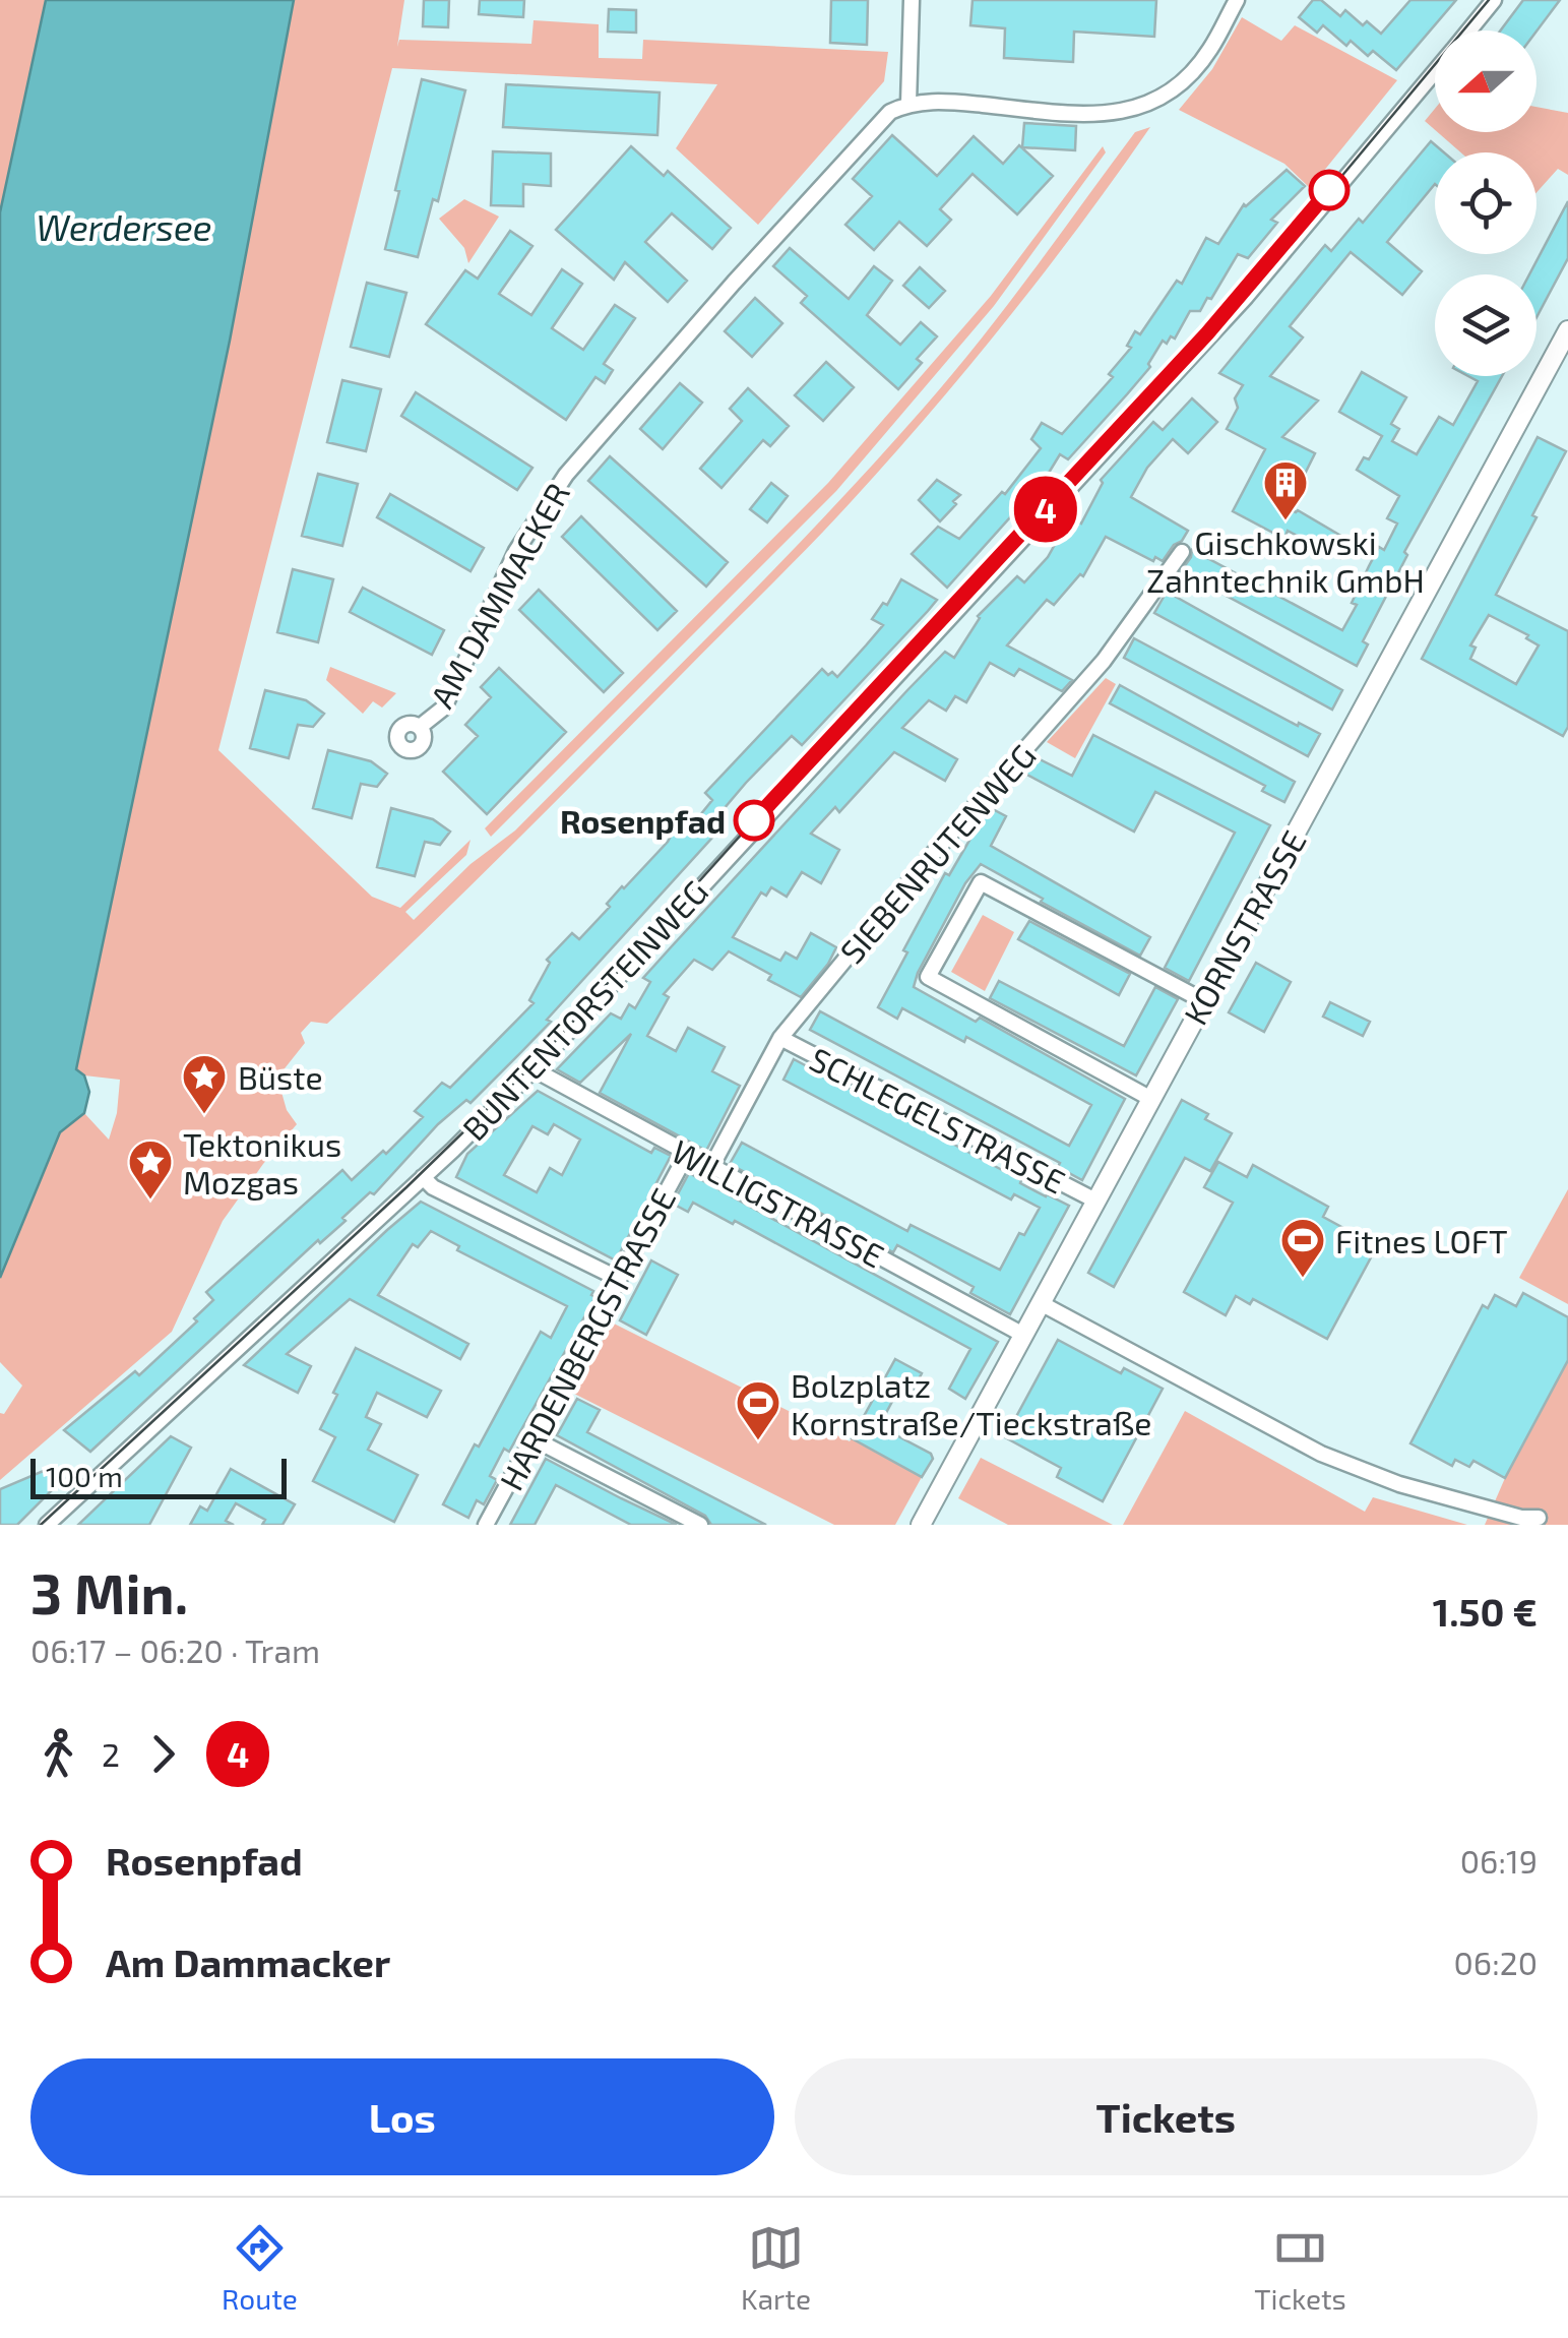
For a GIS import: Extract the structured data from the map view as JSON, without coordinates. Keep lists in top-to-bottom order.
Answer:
{
  "streets": {
    "street": [
      "AM DAMMACKER",
      "SIEBENRUTENWEG",
      "KORNSTRASSE",
      "BUNTENTORSTEINWEG",
      "SCHLEGELSTRASSE",
      "WILLIGSTRASSE",
      "HARDENBERGSTRASSE"
    ]
  },
  "crossings": [
    ["SIEBENRUTENWEG", "SCHLEGELSTRASSE"],
    ["SIEBENRUTENWEG", "WILLIGSTRASSE"],
    ["KORNSTRASSE", "SCHLEGELSTRASSE"],
    ["KORNSTRASSE", "WILLIGSTRASSE"],
    ["BUNTENTORSTEINWEG", "WILLIGSTRASSE"],
    ["WILLIGSTRASSE", "HARDENBERGSTRASSE"]
  ],
  "water": ["Werdersee"],
  "places": {
    "building": ["Gischkowski Zahntechnik GmbH"],
    "other": ["Rosenpfad"],
    "place": ["Büste", "Tektonikus Mozgas"],
    "sports": ["Fitnes LOFT", "Bolzplatz Kornstraße/Tieckstraße"]
  },
  "lines": ["tram line 4"],
  "scale_bar": "100 m",
  "north": "left",
  "page": {
    "on_map": "4",
    "scale": "100 m",
    "heading": ["3 Min.", "06:17 – 06:20 · Tram", "1.50 €"],
    "legs": ["2", "4"],
    "list": [
      {
        "name": "Rosenpfad",
        "value": "06:19"
      },
      {
        "name": "Am Dammacker",
        "value": "06:20"
      }
    ],
    "buttons": ["Los", "Tickets"],
    "tabs": ["Route", "Karte", "Tickets"]
  }
}
